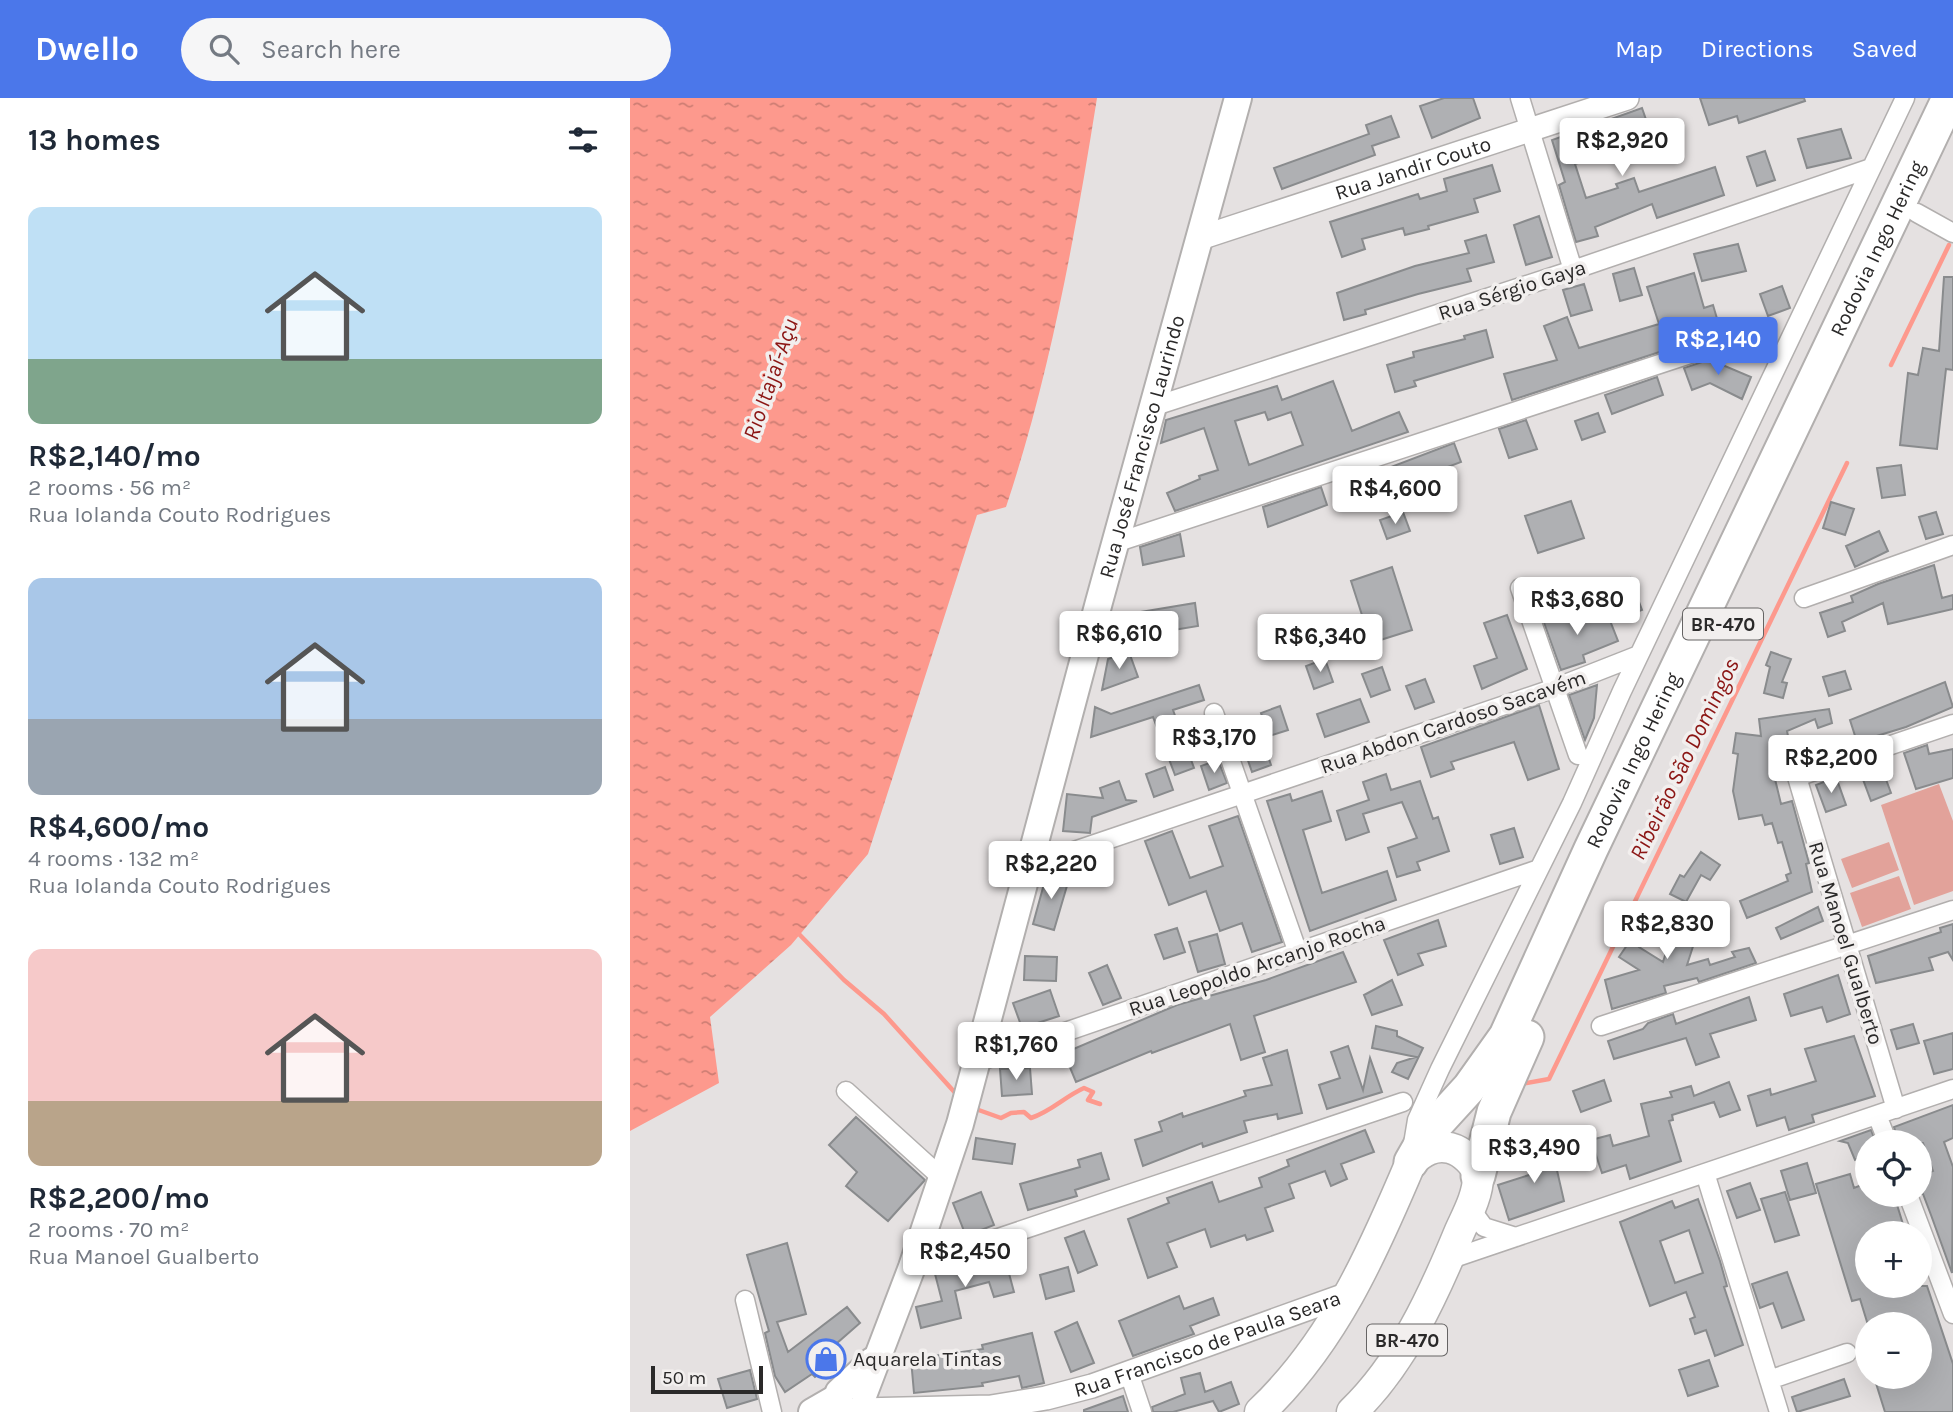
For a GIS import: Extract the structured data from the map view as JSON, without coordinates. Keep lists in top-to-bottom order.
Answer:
{
  "streets": {
    "highway": ["Rodovia Ingo Hering", "BR-470"],
    "main road": ["Rua José Francisco Laurindo"],
    "street": [
      "Rua Jandir Couto",
      "Rua Sérgio Gaya",
      "Rua Abdon Cardoso Sacavém",
      "Rua Manoel Gualberto",
      "Rua Leopoldo Arcanjo Rocha",
      "Rua Francisco de Paula Seara"
    ]
  },
  "crossings": [
    ["Rua Jandir Couto", "Rua José Francisco Laurindo"],
    ["Rodovia Ingo Hering", "BR-470"],
    ["Rodovia Ingo Hering", "Rua Francisco de Paula Seara"],
    ["Rua Sérgio Gaya", "Rua José Francisco Laurindo"],
    ["Rua José Francisco Laurindo", "Rua Abdon Cardoso Sacavém"],
    ["Rua José Francisco Laurindo", "Rua Leopoldo Arcanjo Rocha"],
    ["Rua José Francisco Laurindo", "Rua Francisco de Paula Seara"],
    ["BR-470", "Rua Francisco de Paula Seara"]
  ],
  "water": ["Rio Itajaí-Açu", "Ribeirão São Domingos"],
  "places": {
    "shop": ["Aquarela Tintas"]
  },
  "scale_bar": "50 m",
  "page": {
    "header": "Dwello",
    "search": "Search here",
    "nav": ["Map", "Directions", "Saved"],
    "heading": "13 homes",
    "price": [
      "R$2,920",
      "R$2,140",
      "R$4,600",
      "R$3,680",
      "R$6,610",
      "R$6,340",
      "R$3,170",
      "R$2,200",
      "R$2,220",
      "R$2,830",
      "R$1,760",
      "R$3,490",
      "R$2,450"
    ],
    "list": [
      {
        "name": "R$2,140/mo",
        "note": "2 rooms · 56 m² · Rua Iolanda Couto Rodrigues"
      },
      {
        "name": "R$4,600/mo",
        "note": "4 rooms · 132 m² · Rua Iolanda Couto Rodrigues"
      },
      {
        "name": "R$2,200/mo",
        "note": "2 rooms · 70 m² · Rua Manoel Gualberto"
      }
    ],
    "map_buttons": ["+", "−"],
    "scale": "50 m"
  }
}
